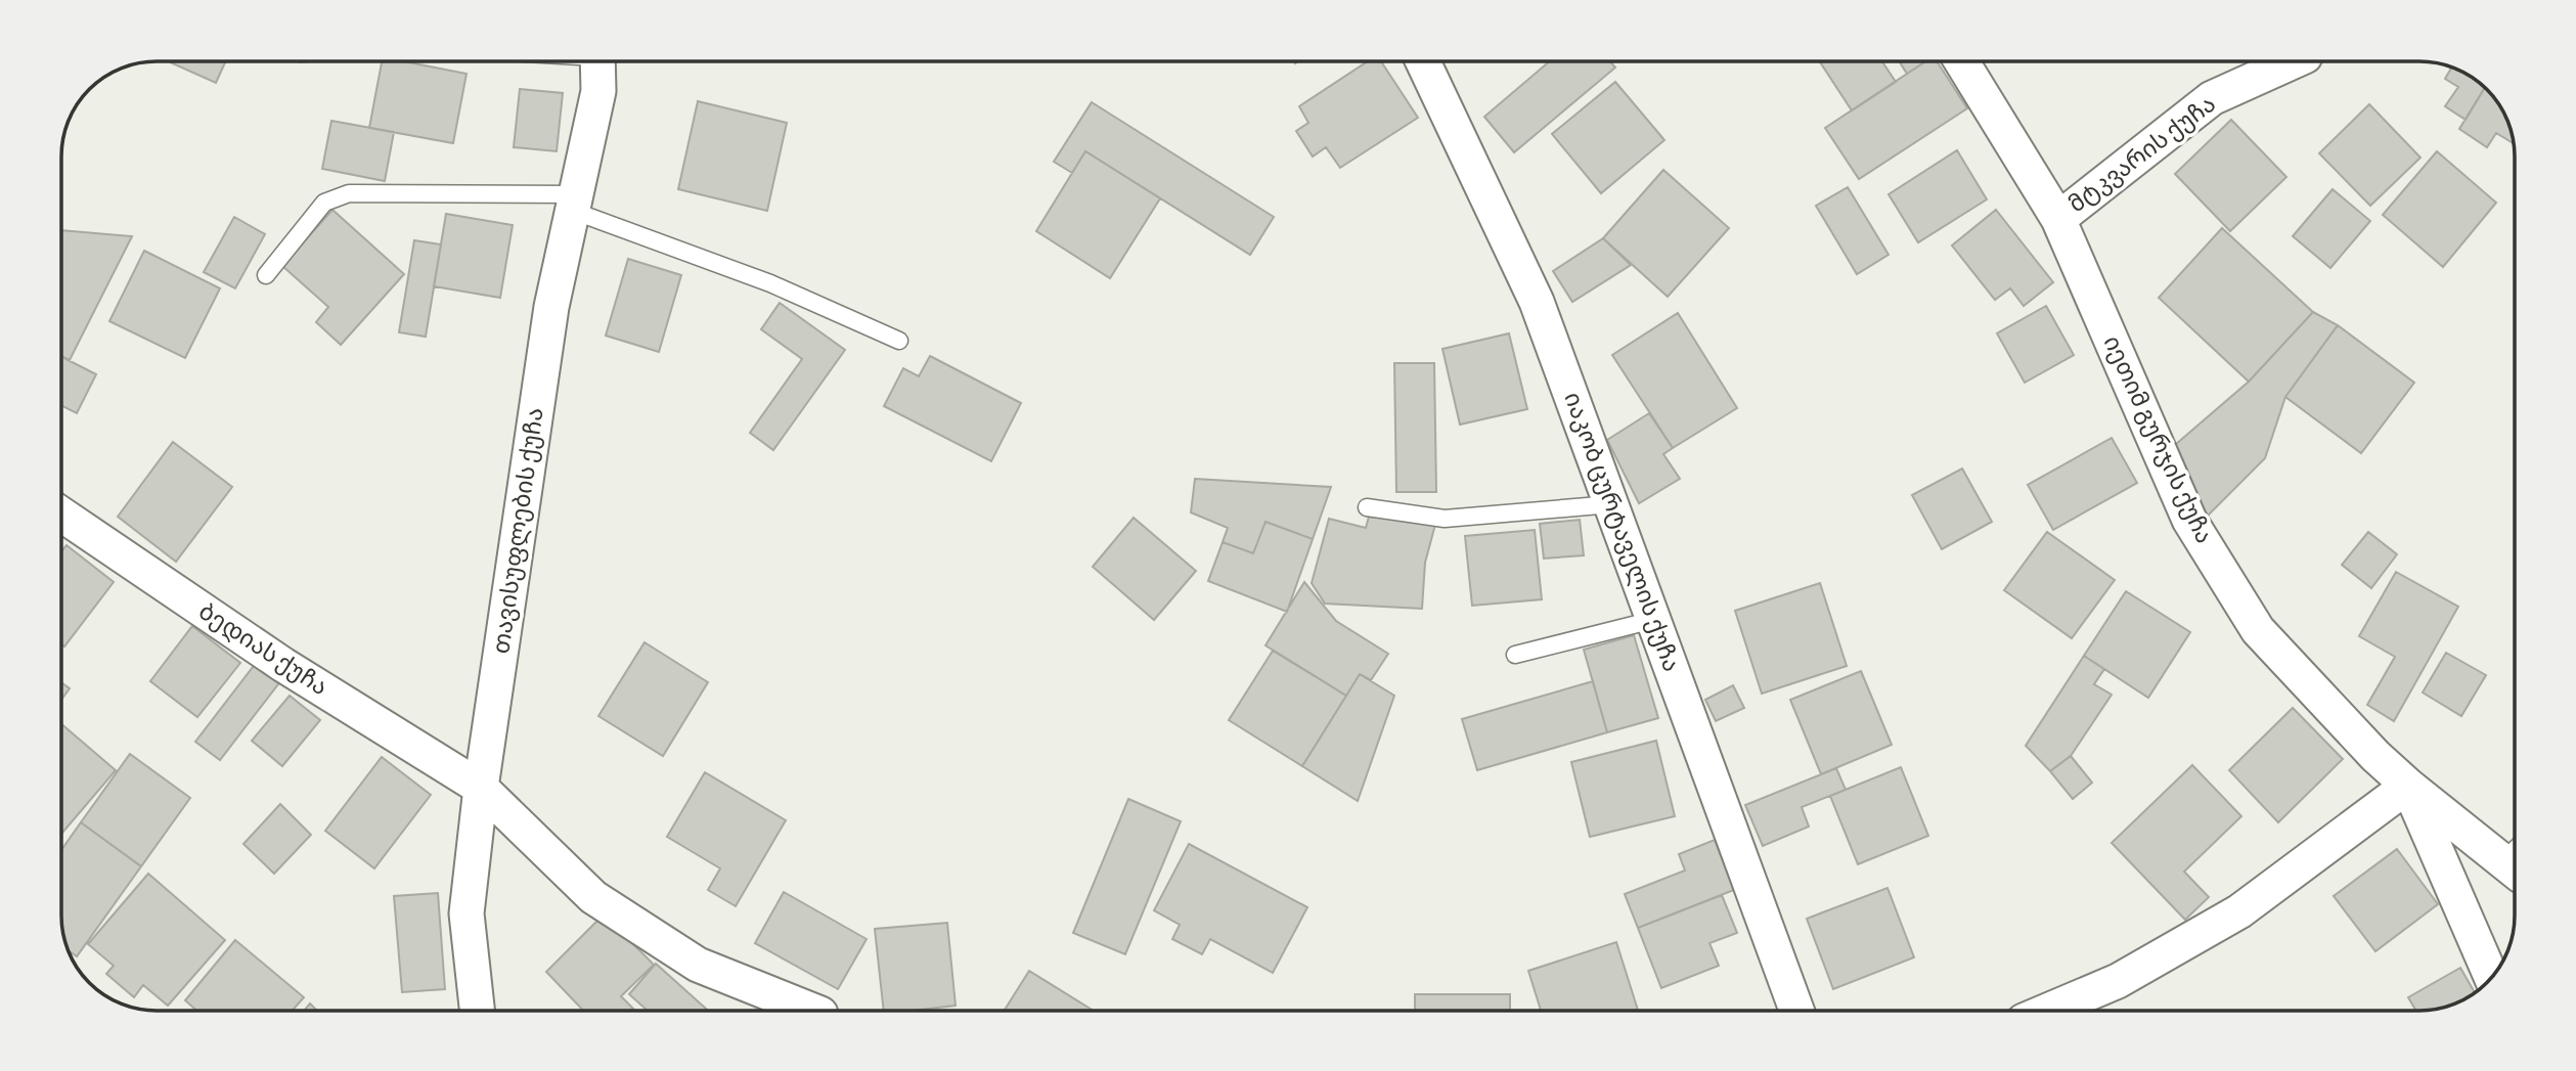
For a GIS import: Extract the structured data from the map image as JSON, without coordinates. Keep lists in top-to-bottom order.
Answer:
{
  "streets": {
    "street": [
      "მტკვარის ქუჩა",
      "იეთიმ გურჯის ქუჩა",
      "თავისუფლების ქუჩა",
      "იაკობ ცურტაველის ქუჩა",
      "ბედიას ქუჩა"
    ]
  },
  "crossings": [
    ["მტკვარის ქუჩა", "იეთიმ გურჯის ქუჩა"],
    ["თავისუფლების ქუჩა", "ბედიას ქუჩა"]
  ]
}
